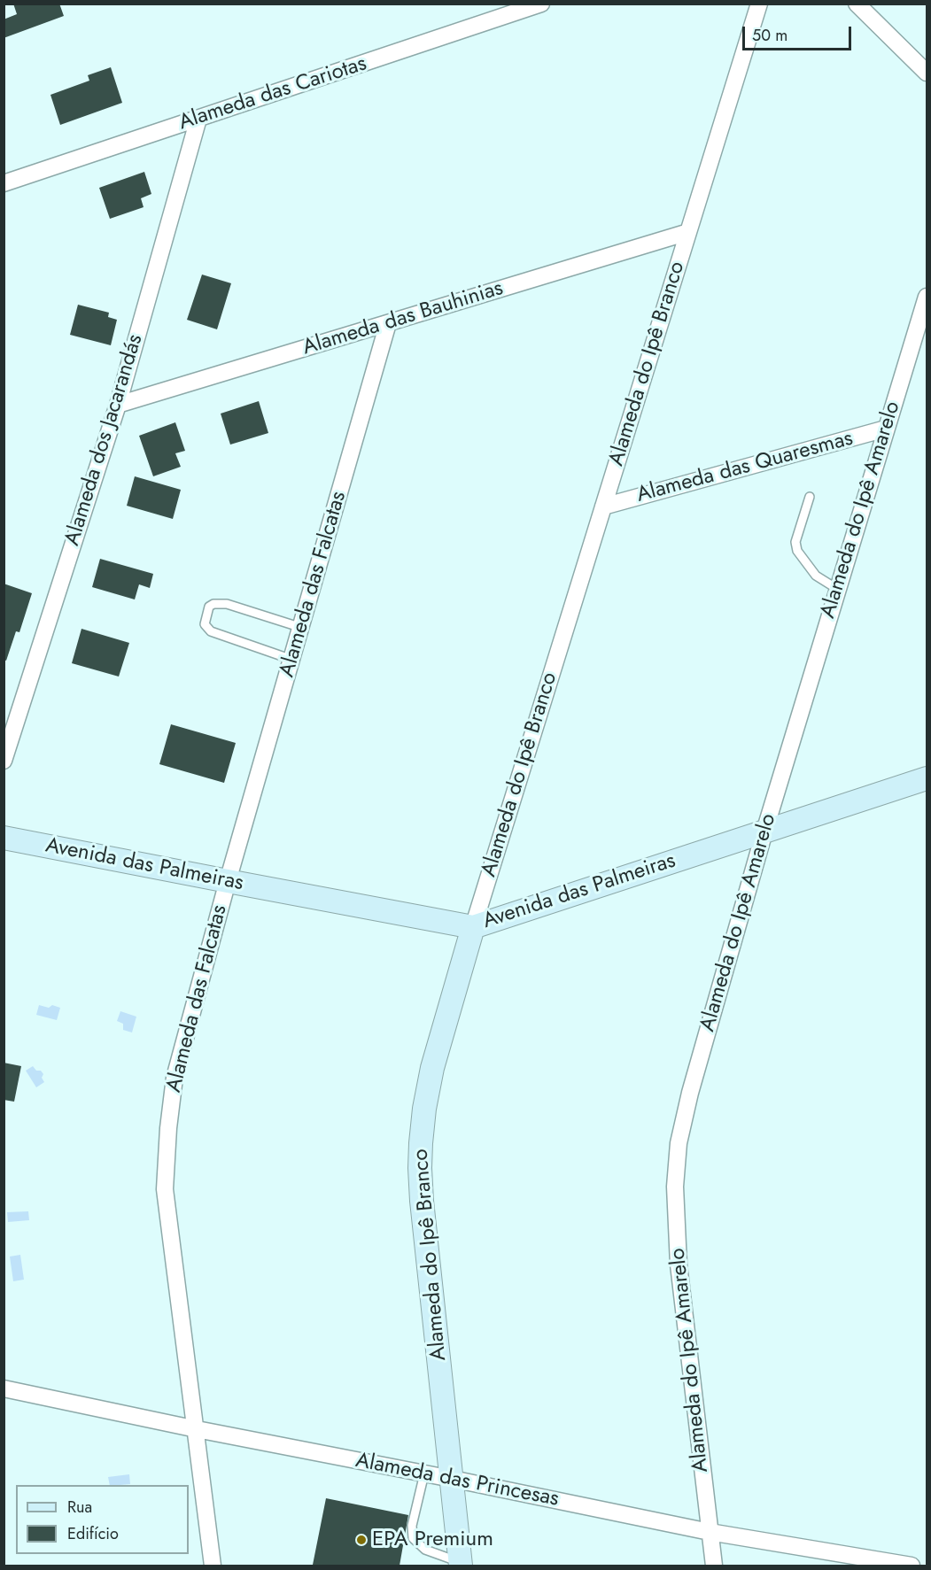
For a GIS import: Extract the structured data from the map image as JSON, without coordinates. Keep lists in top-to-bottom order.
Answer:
{
  "streets": {
    "street": [
      "Alameda das Cariotas",
      "Alameda das Bauhinias",
      "Alameda do Ipê Branco",
      "Alameda dos Jacarandás",
      "Alameda das Quaresmas",
      "Alameda do Ipê Amarelo",
      "Alameda das Falcatas",
      "Avenida das Palmeiras",
      "Alameda das Princesas"
    ]
  },
  "crossings": [
    ["Alameda das Cariotas", "Alameda dos Jacarandás"],
    ["Alameda das Bauhinias", "Alameda do Ipê Branco"],
    ["Alameda das Bauhinias", "Alameda dos Jacarandás"],
    ["Alameda das Bauhinias", "Alameda das Falcatas"],
    ["Alameda do Ipê Branco", "Alameda das Quaresmas"],
    ["Alameda do Ipê Branco", "Avenida das Palmeiras"],
    ["Alameda do Ipê Branco", "Alameda das Princesas"],
    ["Alameda das Quaresmas", "Alameda do Ipê Amarelo"],
    ["Alameda do Ipê Amarelo", "Avenida das Palmeiras"],
    ["Alameda do Ipê Amarelo", "Alameda das Princesas"],
    ["Alameda das Falcatas", "Avenida das Palmeiras"],
    ["Alameda das Falcatas", "Alameda das Princesas"]
  ],
  "places": ["EPA Premium"],
  "legend": ["Rua", "Edifício"],
  "scale_bar": "50 m"
}
